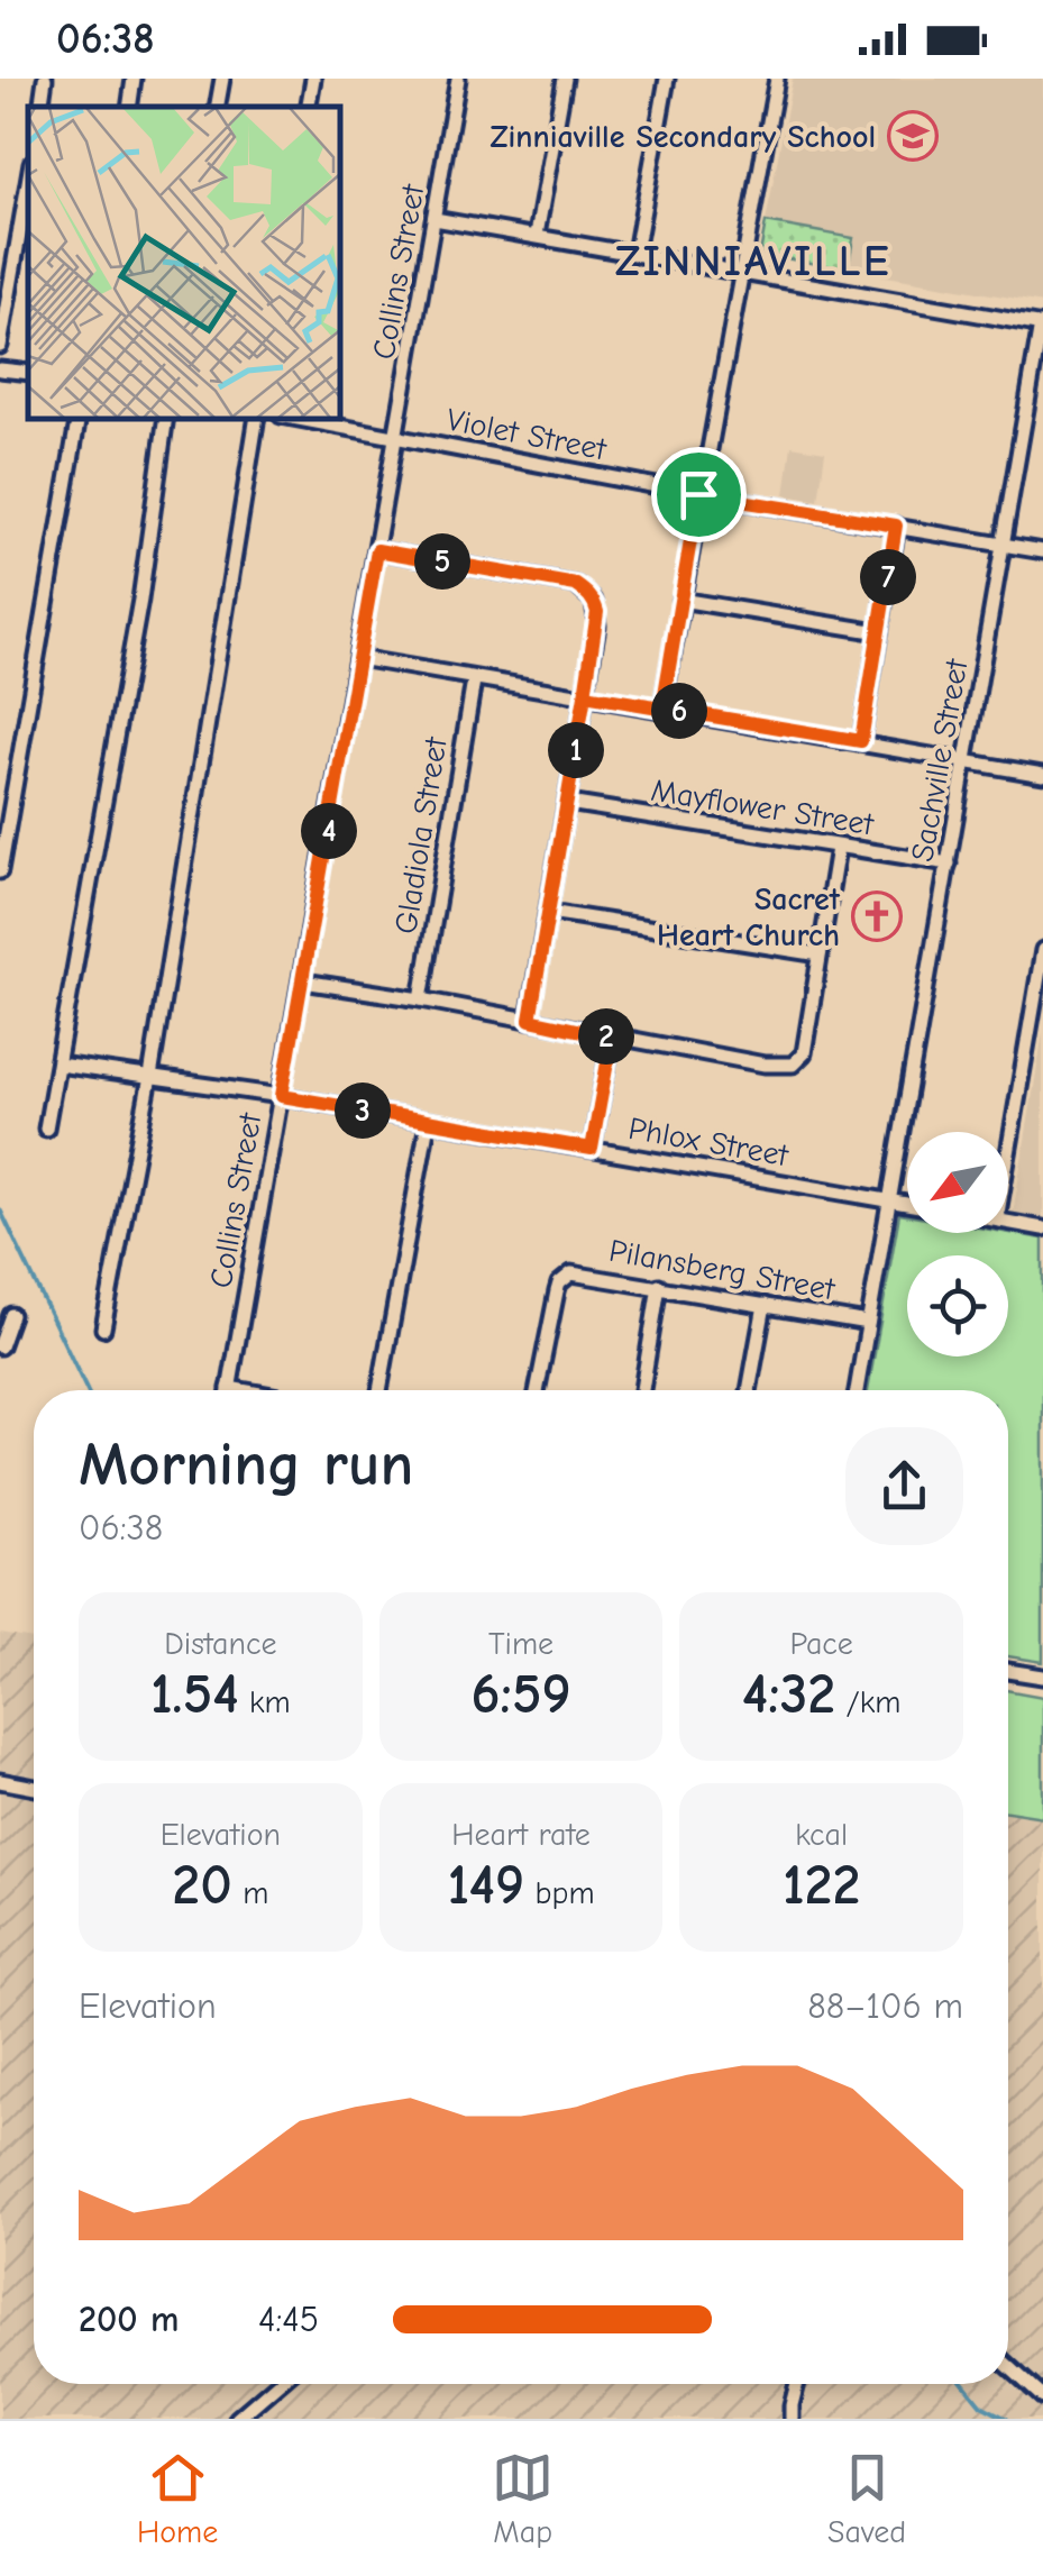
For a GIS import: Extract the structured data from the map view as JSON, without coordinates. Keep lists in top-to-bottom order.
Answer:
{
  "streets": {
    "street": [
      "Collins Street",
      "Violet Street",
      "Sachville Street",
      "Mayflower Street",
      "Gladiola Street",
      "Phlox Street",
      "Pilansberg Street"
    ]
  },
  "crossings": [
    ["Collins Street", "Violet Street"],
    ["Collins Street", "Phlox Street"],
    ["Violet Street", "Sachville Street"],
    ["Sachville Street", "Mayflower Street"],
    ["Sachville Street", "Phlox Street"],
    ["Sachville Street", "Pilansberg Street"]
  ],
  "districts": ["ZINNIAVILLE"],
  "places": {
    "school or university": ["Zinniaville Secondary School"],
    "church": ["Sacret Heart Church"]
  },
  "north": "bottom left",
  "page": {
    "status": "06:38",
    "pins": [
      "5",
      "7",
      "6",
      "1",
      "4",
      "2",
      "3"
    ],
    "heading": ["Morning run", "06:38"],
    "stats": [
      ["Distance", "1.54 km"],
      ["Time", "6:59"],
      ["Pace", "4:32 /km"],
      ["Elevation", "20 m"],
      ["Heart rate", "149 bpm"],
      ["kcal", "122"]
    ],
    "chart": ["Elevation", "88–106 m"],
    "list": [
      {
        "name": "200 m",
        "note": "4:45"
      }
    ],
    "tabs": ["Home", "Map", "Saved"]
  }
}
